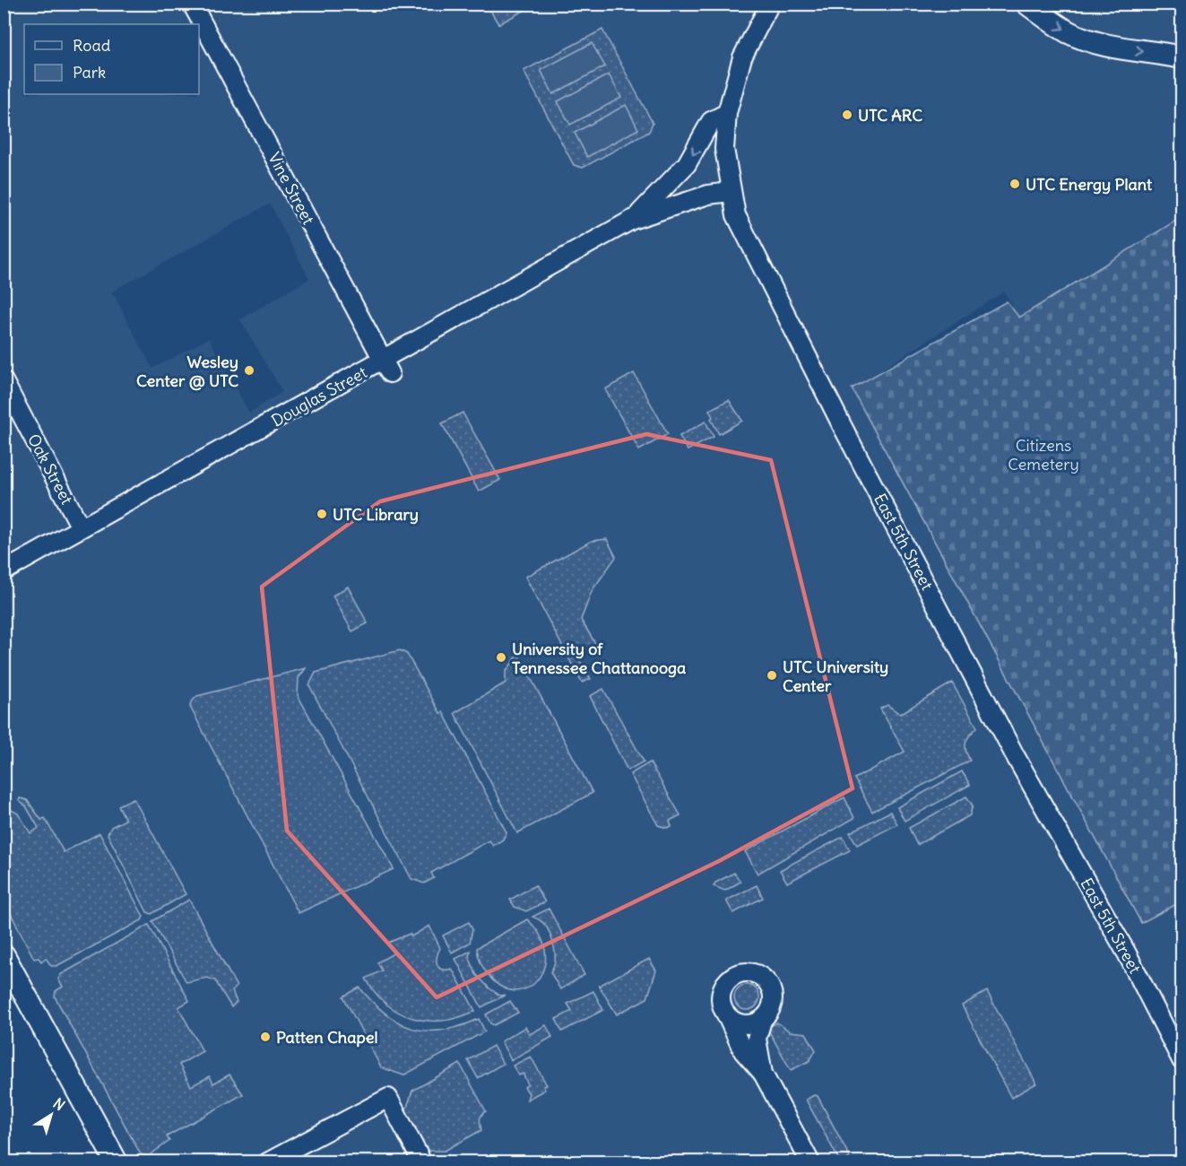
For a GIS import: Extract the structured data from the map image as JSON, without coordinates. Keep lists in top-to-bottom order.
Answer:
{
  "streets": {
    "street": [
      "Vine Street",
      "Douglas Street",
      "Oak Street",
      "East 5th Street"
    ]
  },
  "crossings": [
    ["Vine Street", "Douglas Street"],
    ["Douglas Street", "Oak Street"],
    ["Douglas Street", "East 5th Street"]
  ],
  "parks": ["Citizens Cemetery"],
  "places": [
    "UTC ARC",
    "UTC Energy Plant",
    "Wesley Center @ UTC",
    "UTC Library",
    "University of Tennessee Chattanooga",
    "UTC University Center",
    "Patten Chapel"
  ],
  "legend": ["Road", "Park"],
  "north": "top right"
}
